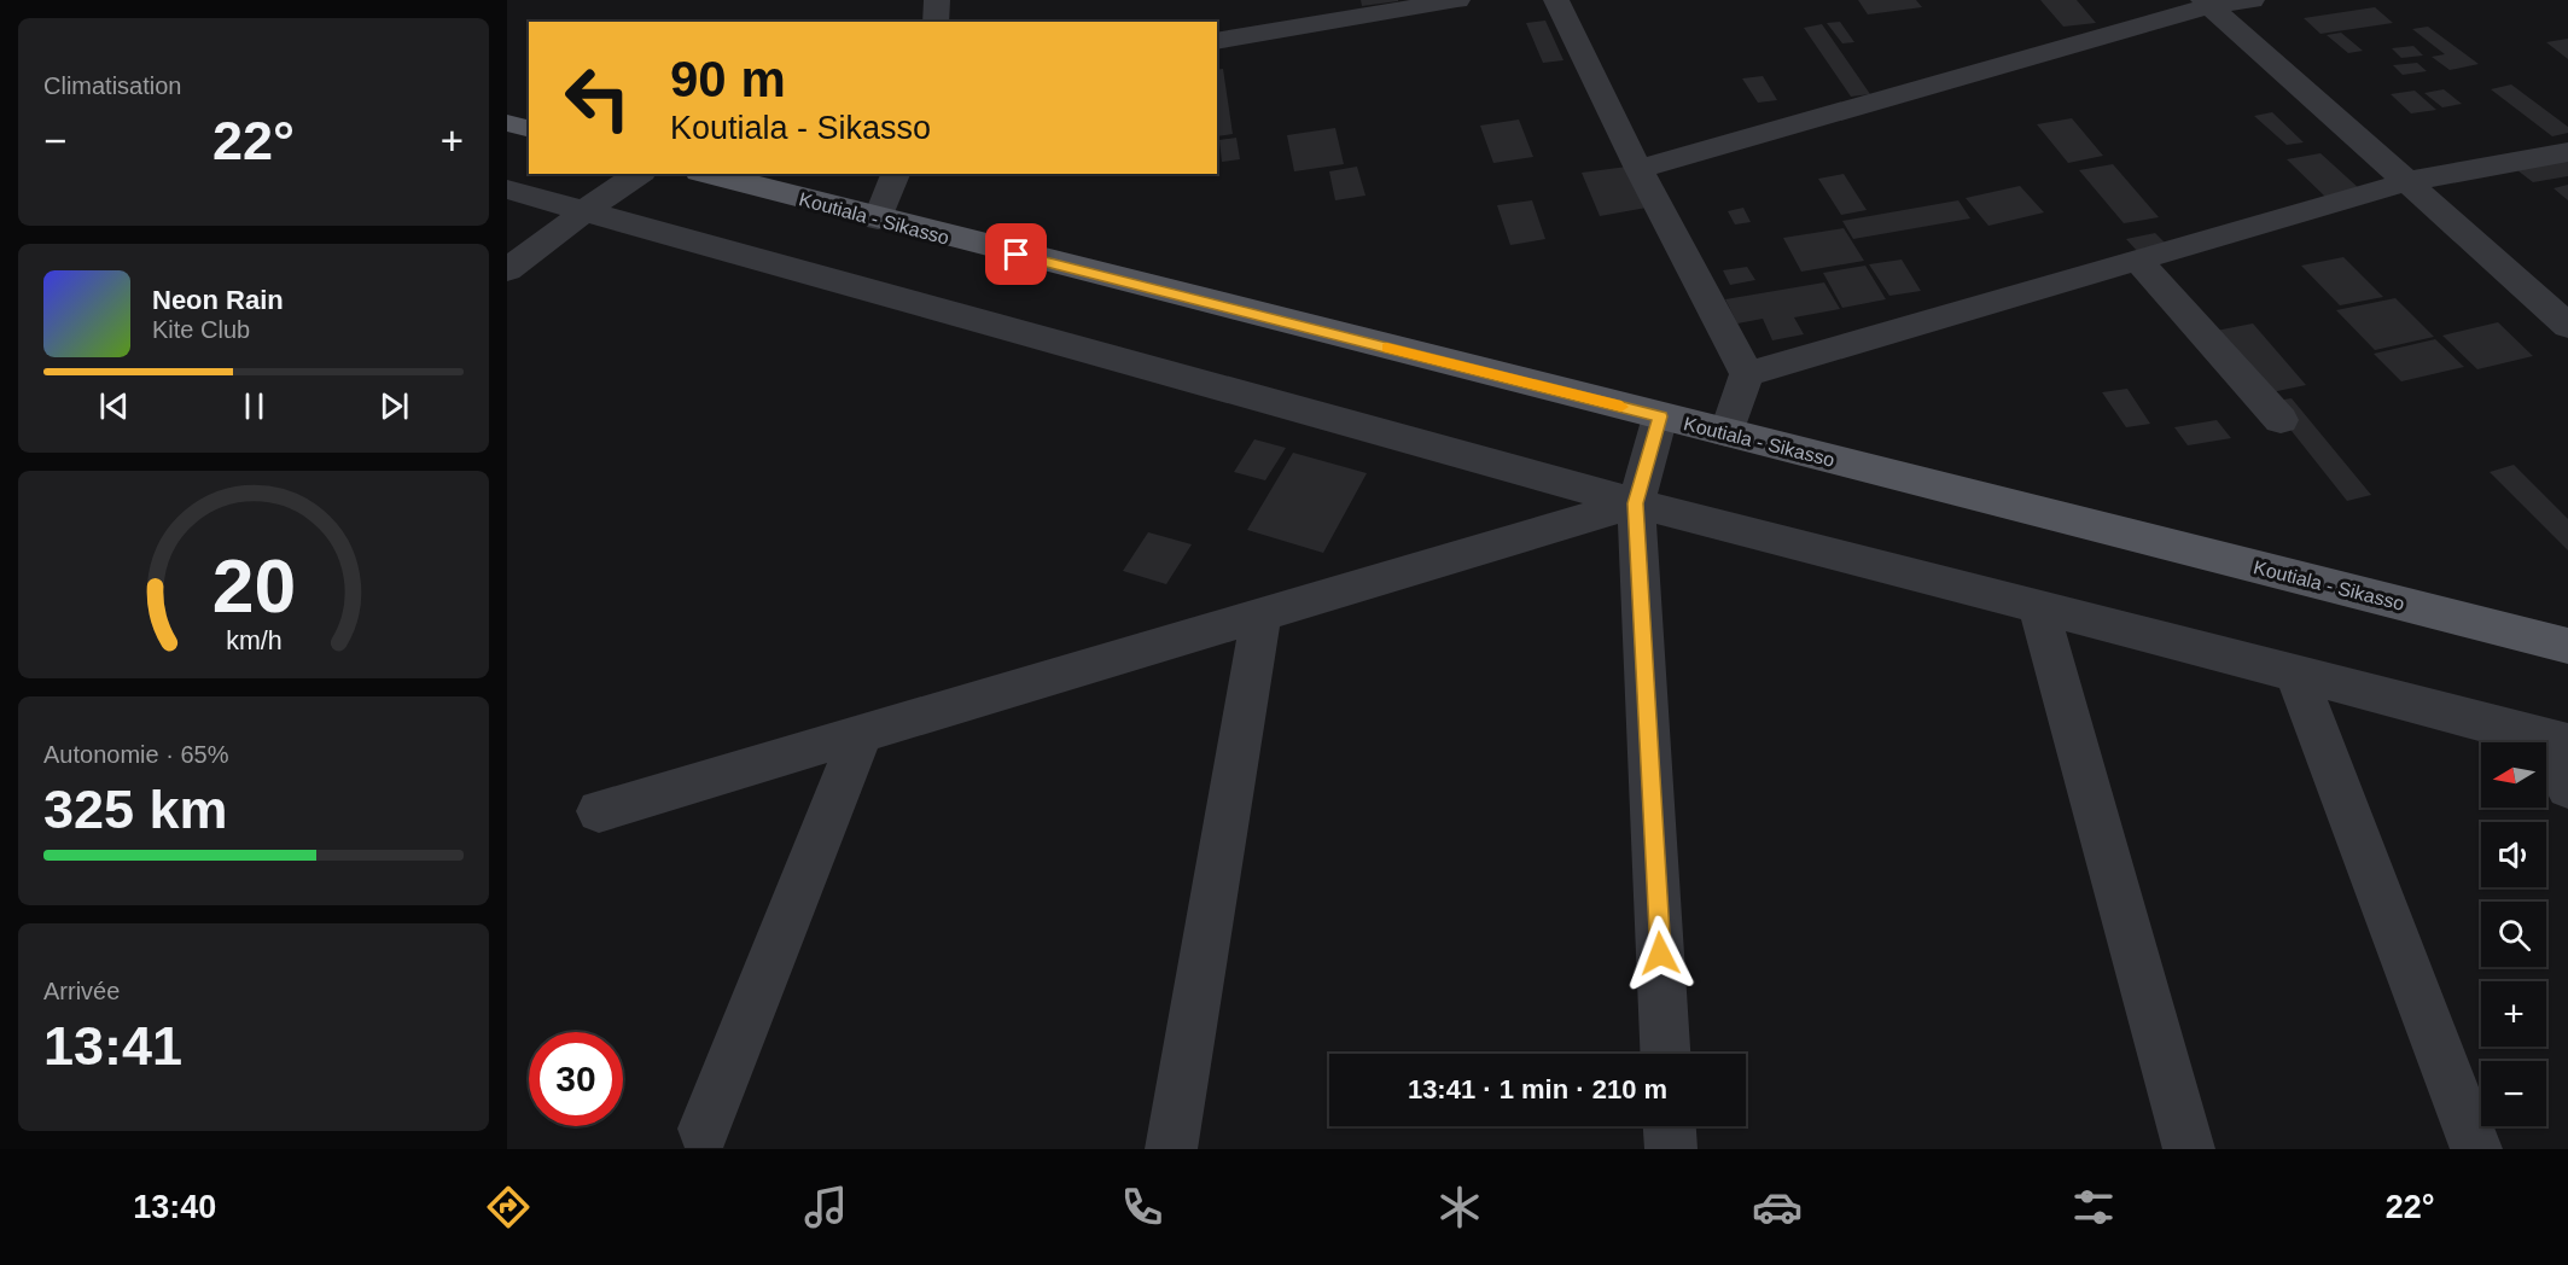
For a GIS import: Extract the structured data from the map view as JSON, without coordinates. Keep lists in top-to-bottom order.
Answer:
{
  "streets": {
    "main road": ["Koutiala - Sikasso"]
  },
  "north": "left",
  "page": {
    "tile": [
      "Climatisation",
      ["Autonomie · 65%", "325 km"],
      ["Arrivée", "13:41"]
    ],
    "turn": ["90 m", "Koutiala - Sikasso"],
    "heat": ["−", "22°", "+"],
    "song": ["Neon Rain", "Kite Club"],
    "map_buttons": ["+", "−"],
    "limit": "30",
    "trip": "13:41 · 1 min · 210 m",
    "tabs": ["13:40", "22°"],
    "gauge": ["20", "km/h"]
  }
}
